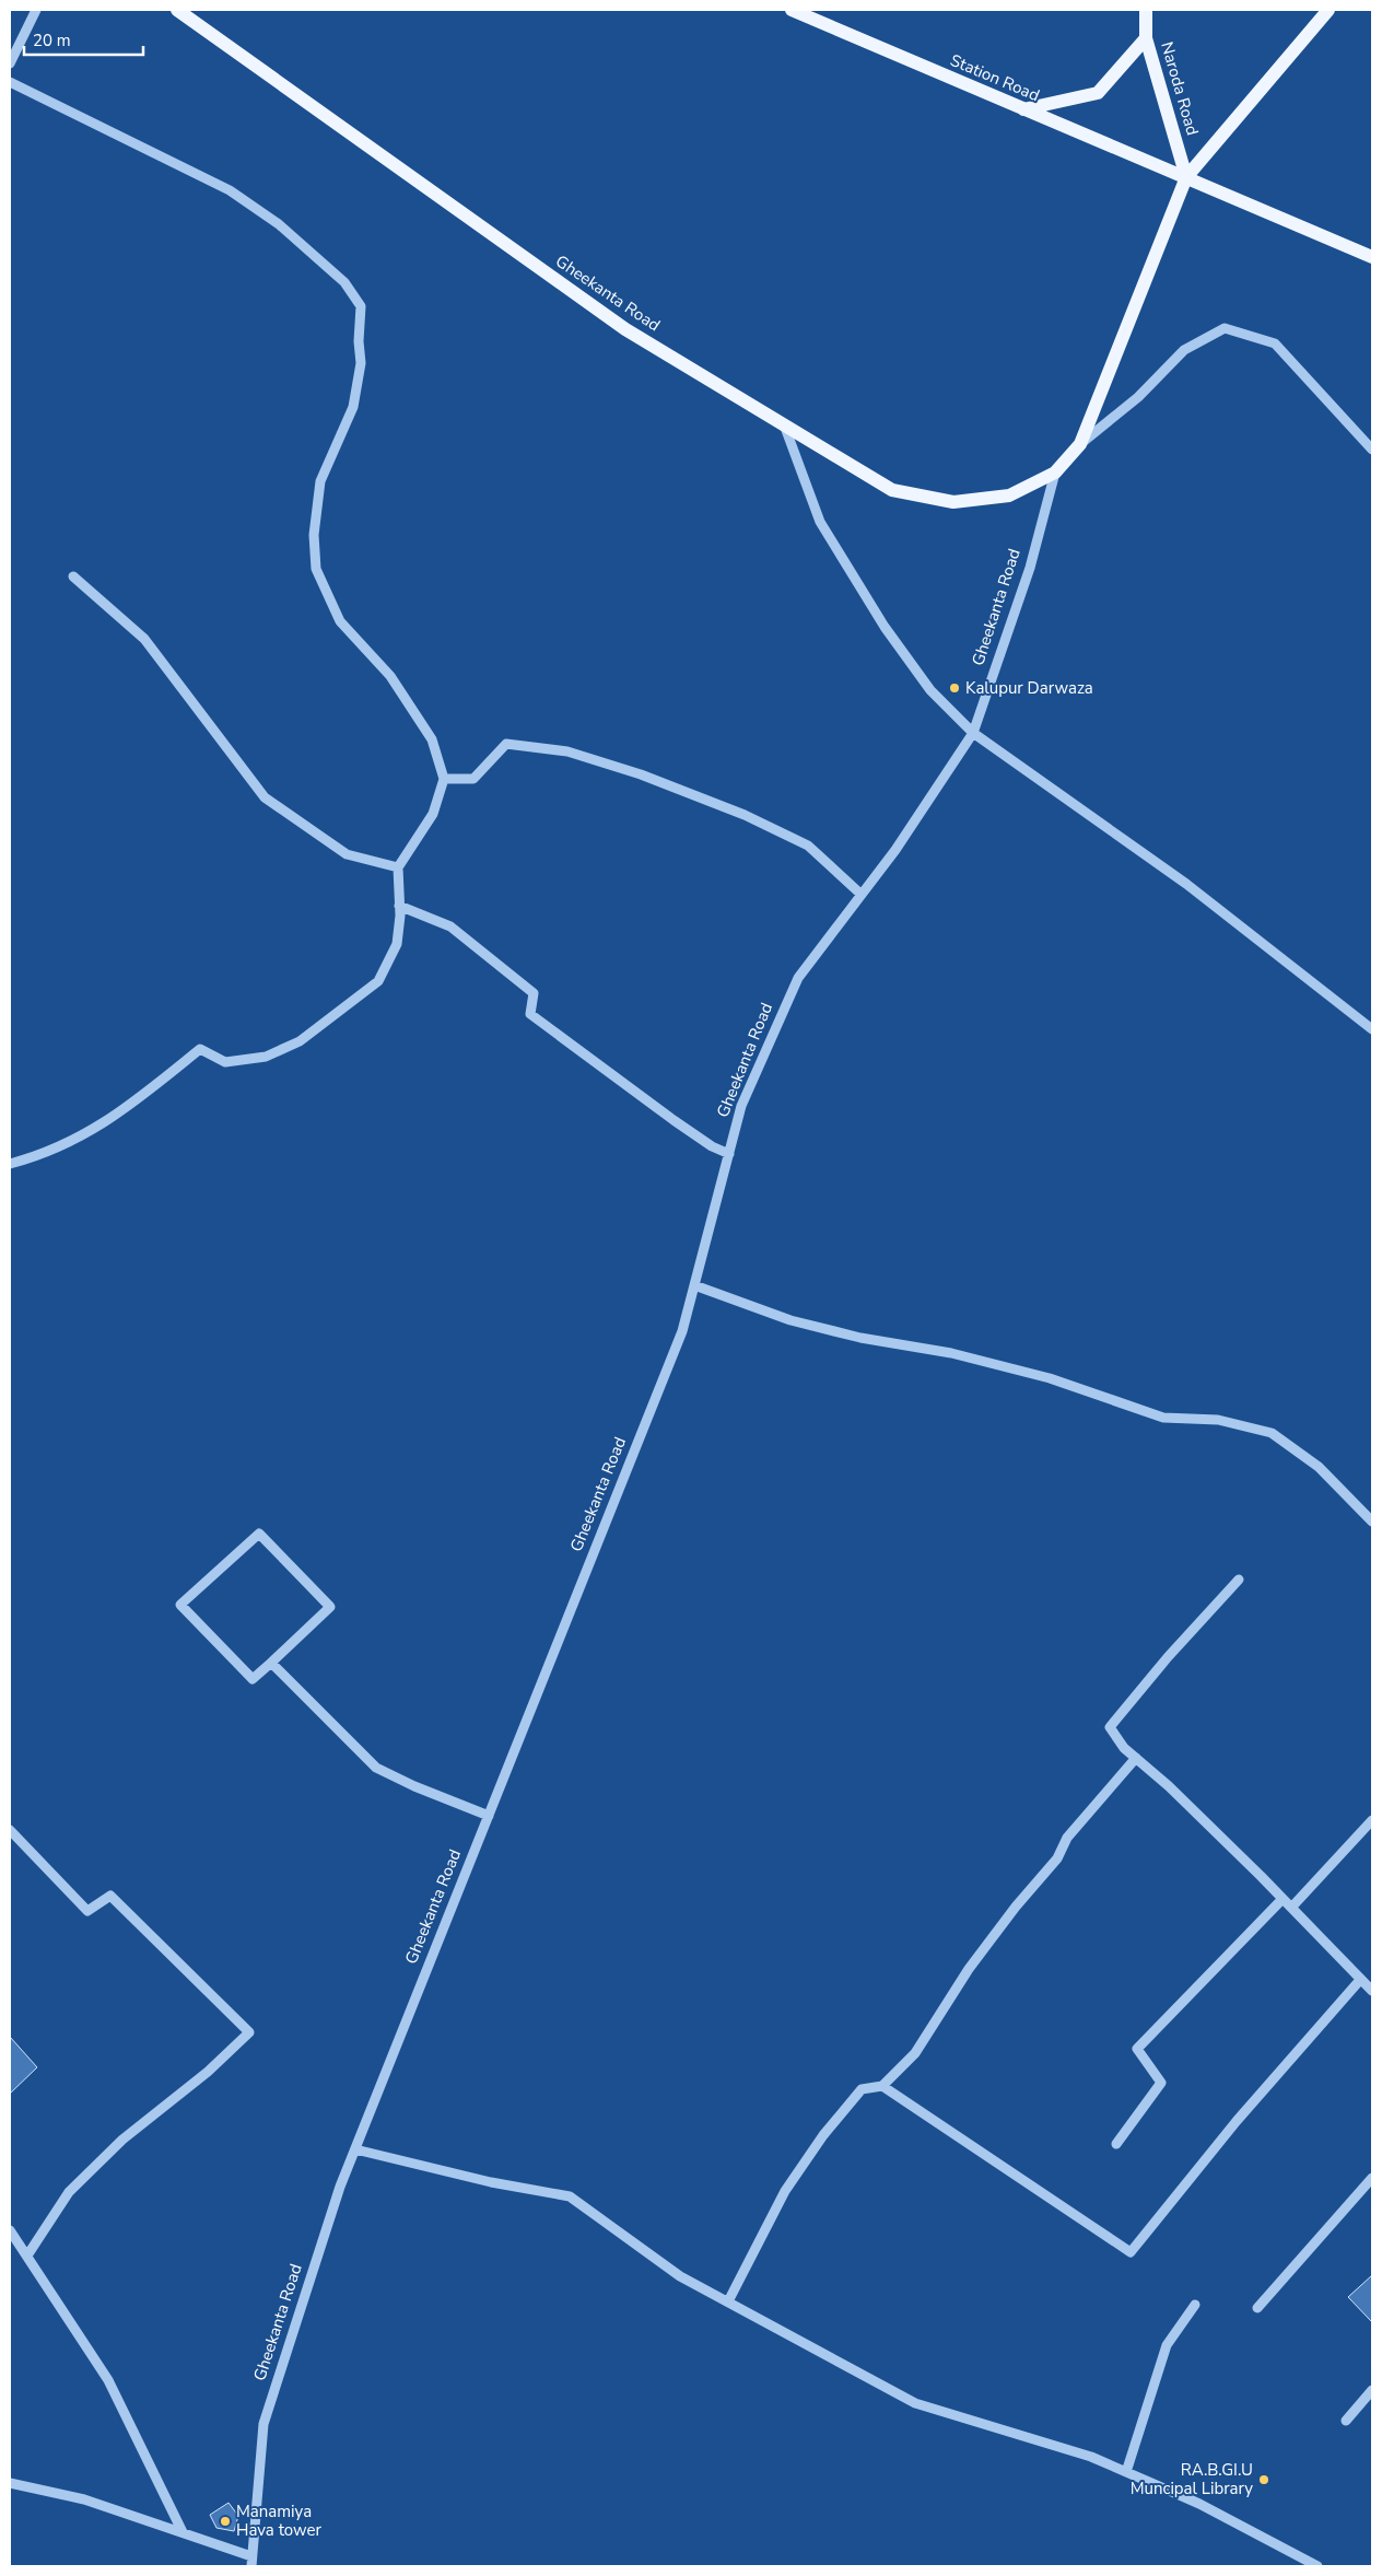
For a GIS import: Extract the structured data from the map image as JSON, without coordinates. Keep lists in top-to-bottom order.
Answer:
{
  "streets": {
    "main road": ["Station Road", "Naroda Road", "Gheekanta Road"]
  },
  "crossings": [
    ["Station Road", "Naroda Road"],
    ["Station Road", "Gheekanta Road"],
    ["Naroda Road", "Gheekanta Road"]
  ],
  "places": ["Kalupur Darwaza", "RA.B.GI.U Muncipal Library", "Manamiya Hava tower"],
  "scale_bar": "20 m"
}
